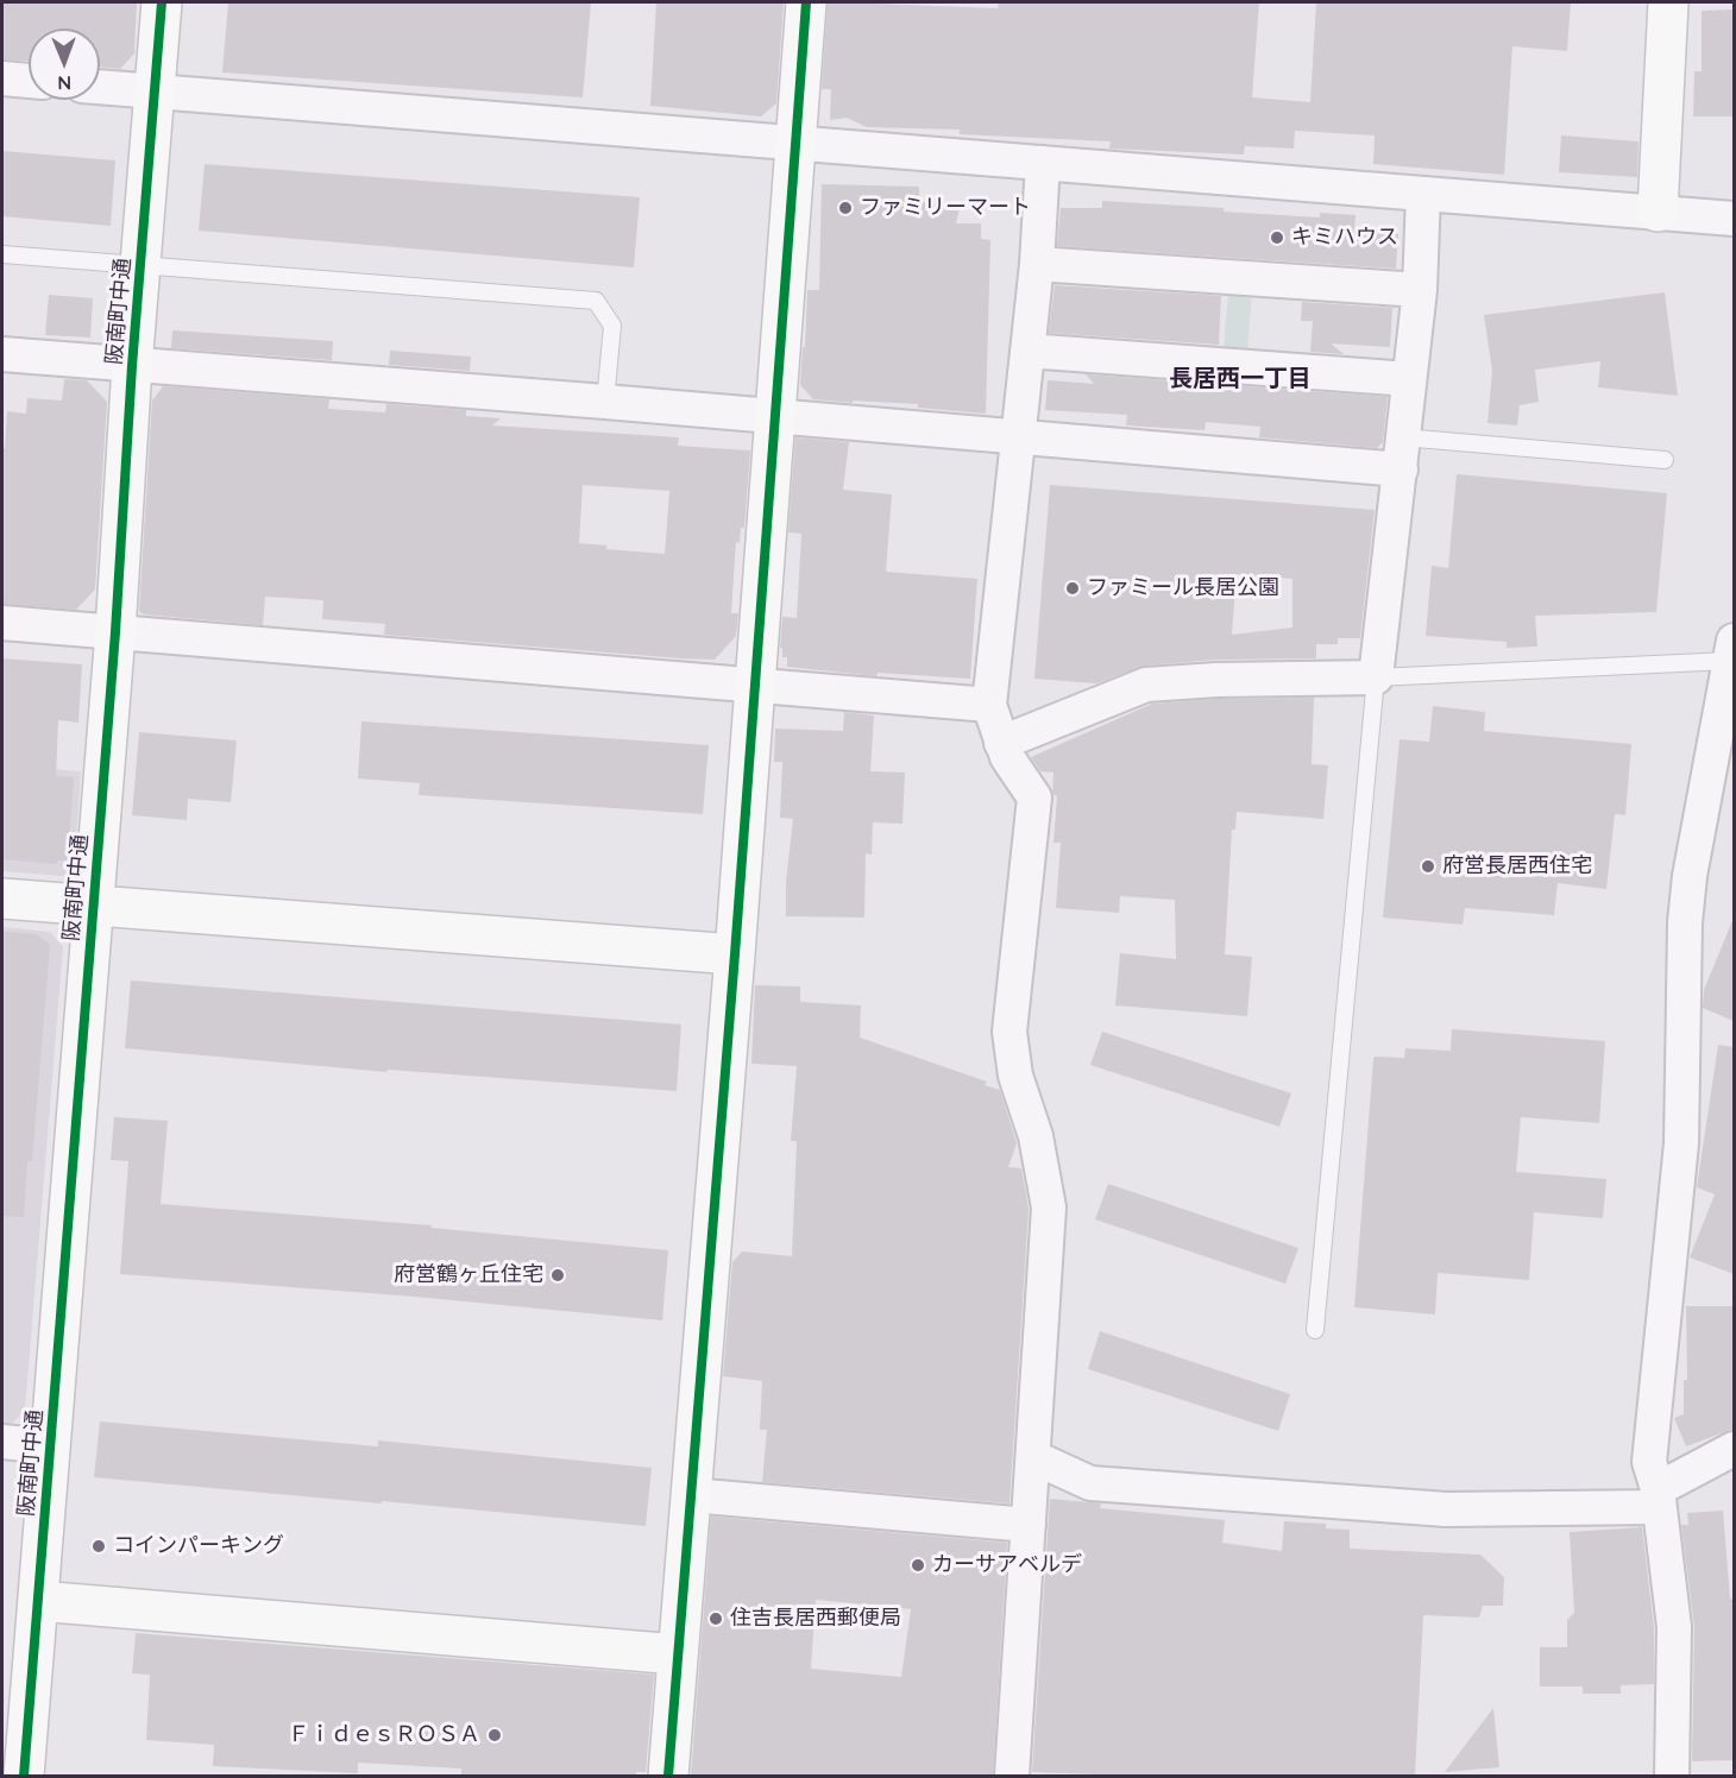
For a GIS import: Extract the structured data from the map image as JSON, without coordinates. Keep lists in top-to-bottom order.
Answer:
{
  "streets": {
    "street": ["阪南町中通"]
  },
  "districts": ["長居西一丁目"],
  "places": [
    "ファミリーマート",
    "キミハウス",
    "ファミール長居公園",
    "府営長居西住宅",
    "府営鶴ヶ丘住宅",
    "コインパーキング",
    "カーサアベルデ",
    "住吉長居西郵便局",
    "ＦｉｄｅｓＲＯＳＡ"
  ],
  "north": "bottom"
}
